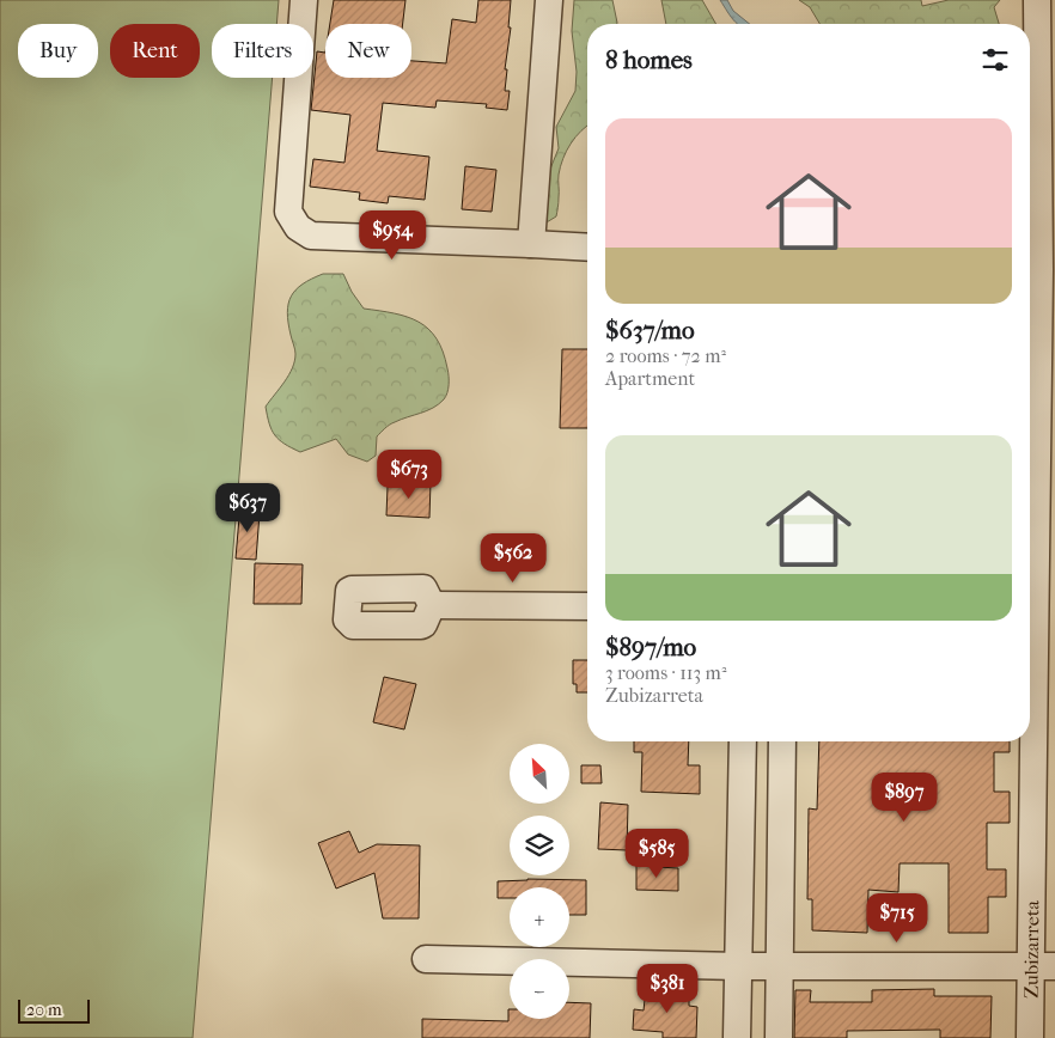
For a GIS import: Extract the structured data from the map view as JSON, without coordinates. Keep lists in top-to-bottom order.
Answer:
{
  "streets": {
    "street": ["Zubizarreta"]
  },
  "scale_bar": "20 m",
  "north": "top left",
  "page": {
    "chip": [
      "Buy",
      "Rent",
      "Filters",
      "New"
    ],
    "heading": "8 homes",
    "list": [
      {
        "name": "$637/mo",
        "note": "2 rooms · 72 m² · Apartment"
      },
      {
        "name": "$897/mo",
        "note": "3 rooms · 113 m² · Zubizarreta"
      }
    ],
    "price": [
      "$954",
      "$673",
      "$637",
      "$562",
      "$897",
      "$585",
      "$715",
      "$381"
    ],
    "map_buttons": ["+", "−"],
    "scale": "20 m"
  }
}
